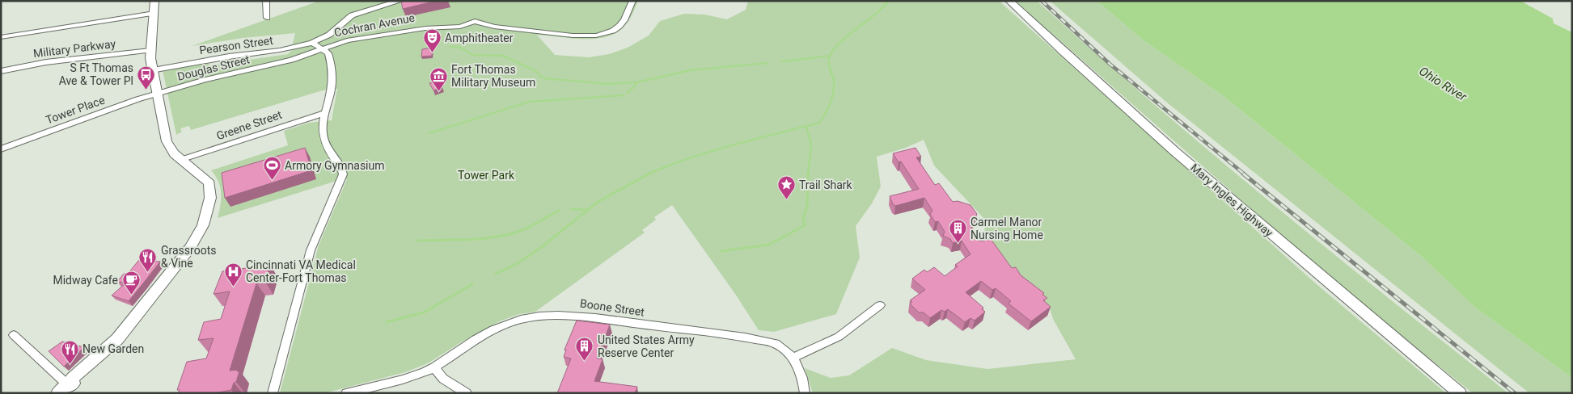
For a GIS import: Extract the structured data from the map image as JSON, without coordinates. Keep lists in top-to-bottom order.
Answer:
{
  "streets": {
    "main road": ["Mary Ingles Highway"],
    "street": [
      "Cochran Avenue",
      "Pearson Street",
      "Military Parkway",
      "Douglas Street",
      "Tower Place",
      "Greene Street",
      "Boone Street"
    ]
  },
  "crossings": [
    ["Cochran Avenue", "Douglas Street"],
    ["Cochran Avenue", "Greene Street"],
    ["Douglas Street", "Tower Place"]
  ],
  "water": ["Ohio River"],
  "parks": ["Tower Park"],
  "places": {
    "theatre": ["Amphitheater"],
    "bus stop": ["S Ft Thomas Ave & Tower Pl"],
    "museum": ["Fort Thomas Military Museum"],
    "sports": ["Armory Gymnasium"],
    "place": ["Trail Shark"],
    "building": ["Carmel Manor Nursing Home", "United States Army Reserve Center"],
    "restaurant": ["Grassroots & Vine", "New Garden"],
    "hospital": ["Cincinnati VA Medical Center-Fort Thomas"],
    "cafe": ["Midway Cafe"]
  }
}
